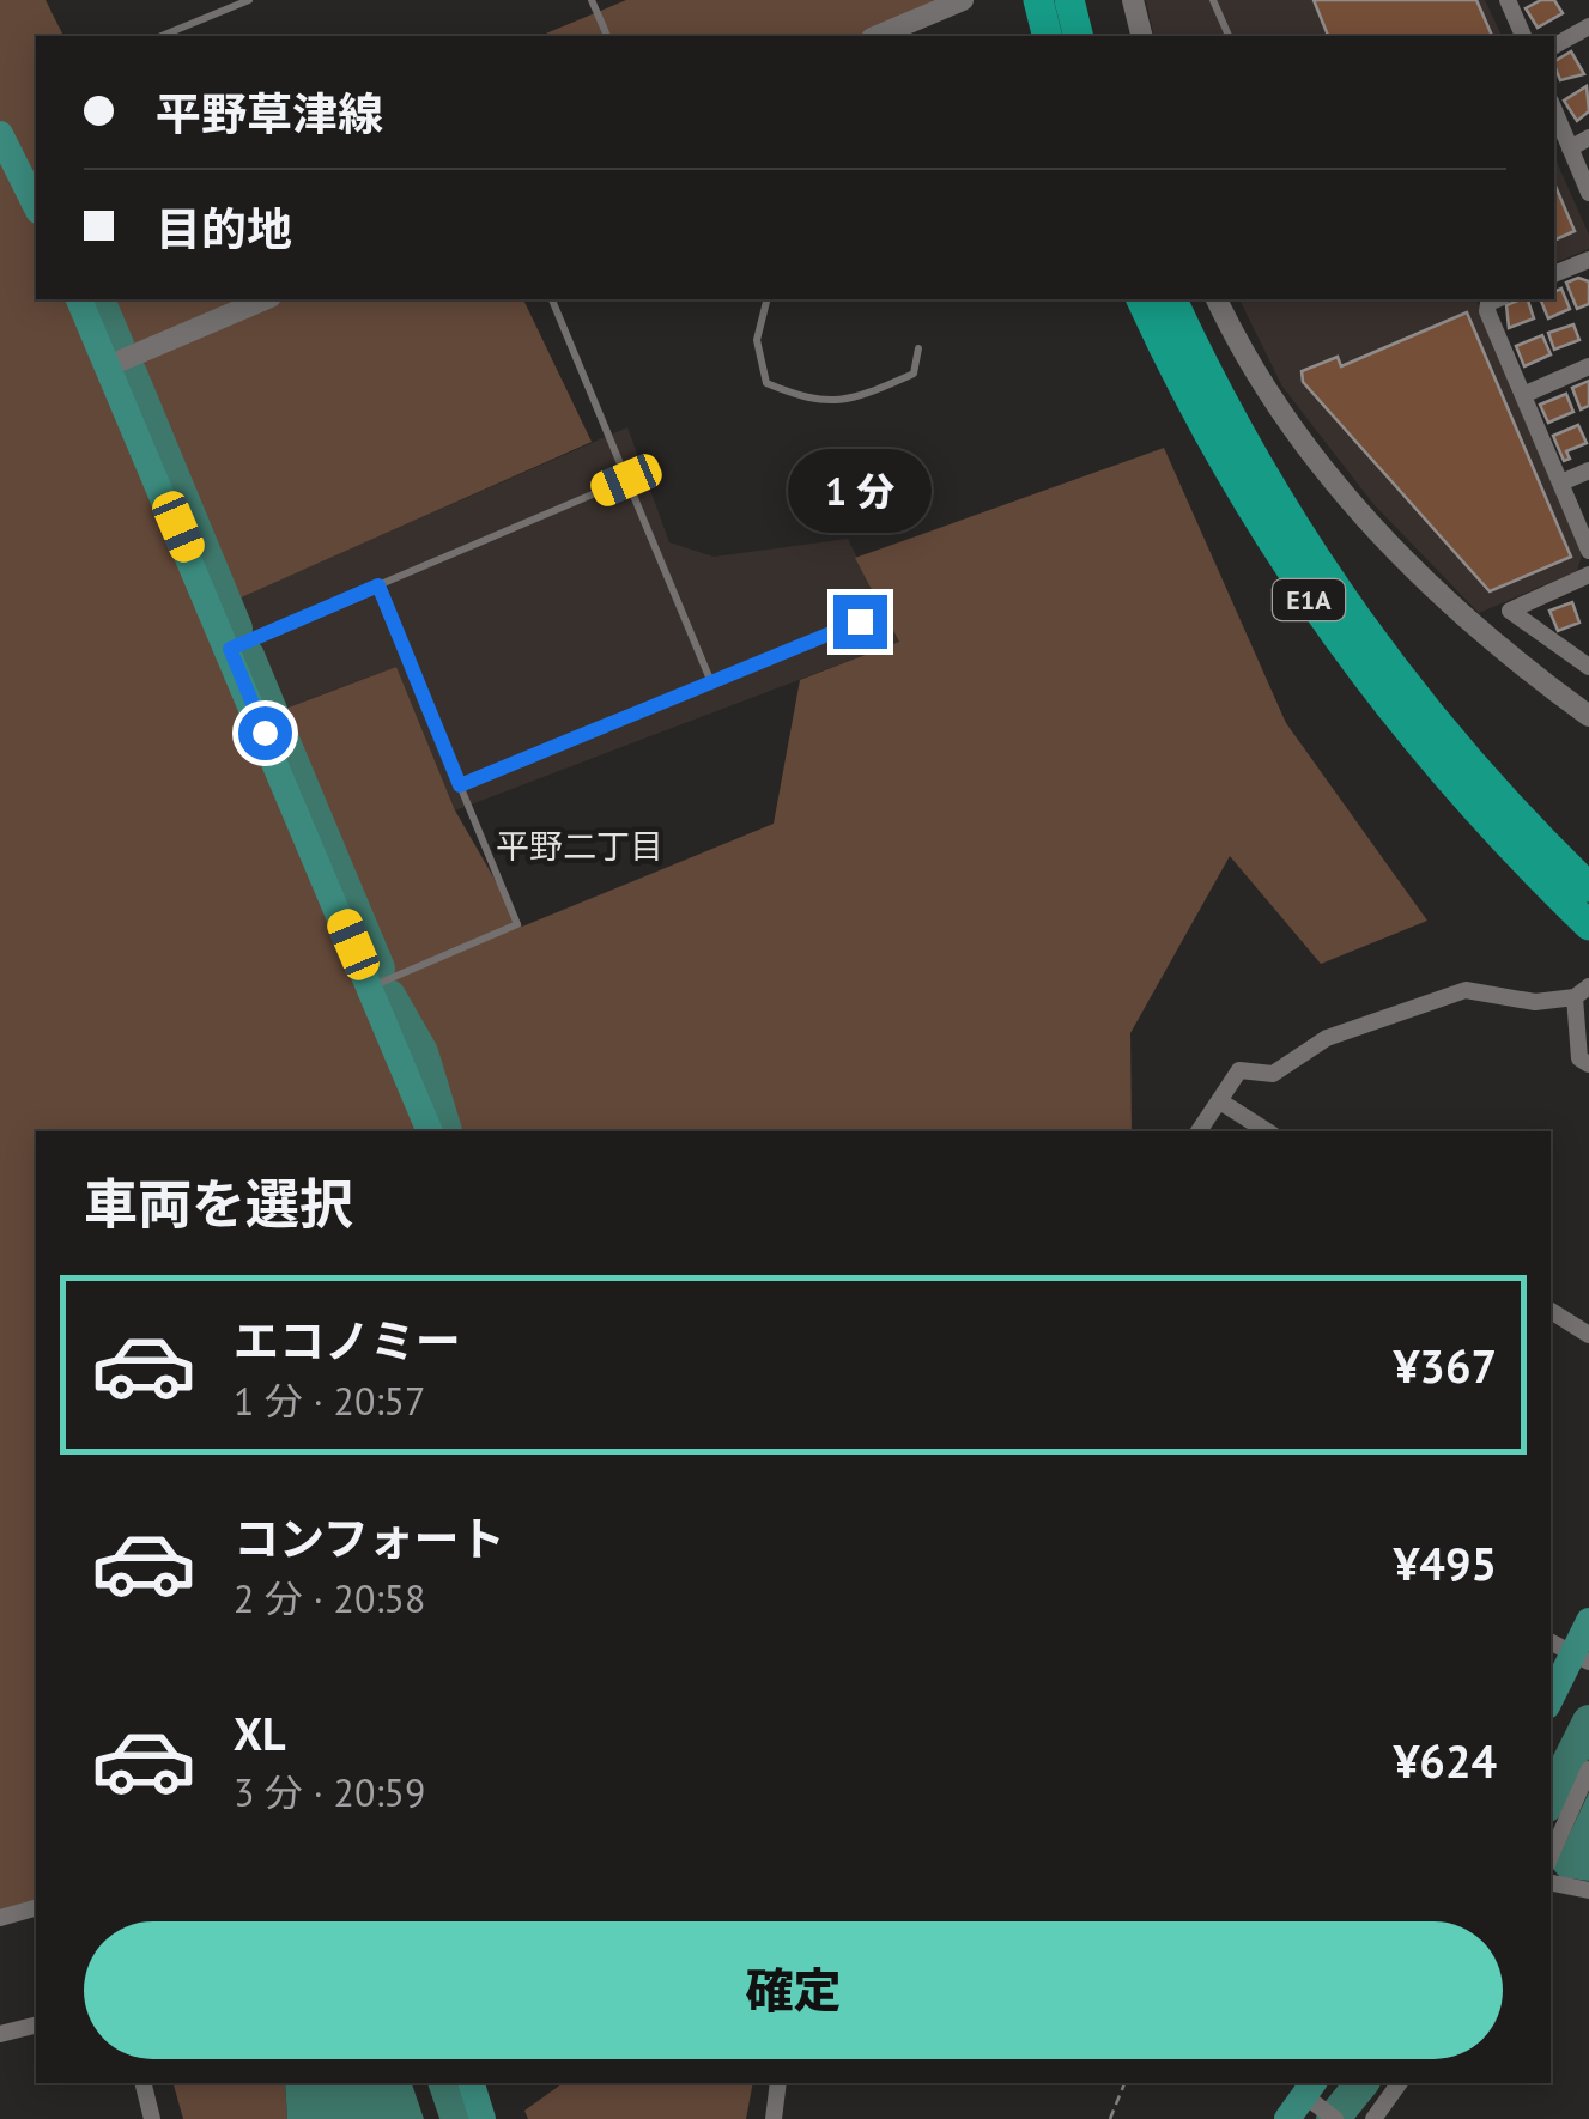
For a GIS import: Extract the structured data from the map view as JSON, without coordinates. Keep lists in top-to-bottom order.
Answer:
{
  "streets": {
    "highway": ["E1A"]
  },
  "districts": ["平野二丁目"],
  "page": {
    "banner": ["平野草津線", "目的地"],
    "bubble": "1 分",
    "heading": "車両を選択",
    "list": [
      {
        "name": "エコノミー",
        "note": "1 分 · 20:57",
        "value": "¥367"
      },
      {
        "name": "コンフォート",
        "note": "2 分 · 20:58",
        "value": "¥495"
      },
      {
        "name": "XL",
        "note": "3 分 · 20:59",
        "value": "¥624"
      }
    ],
    "buttons": "確定"
  }
}
